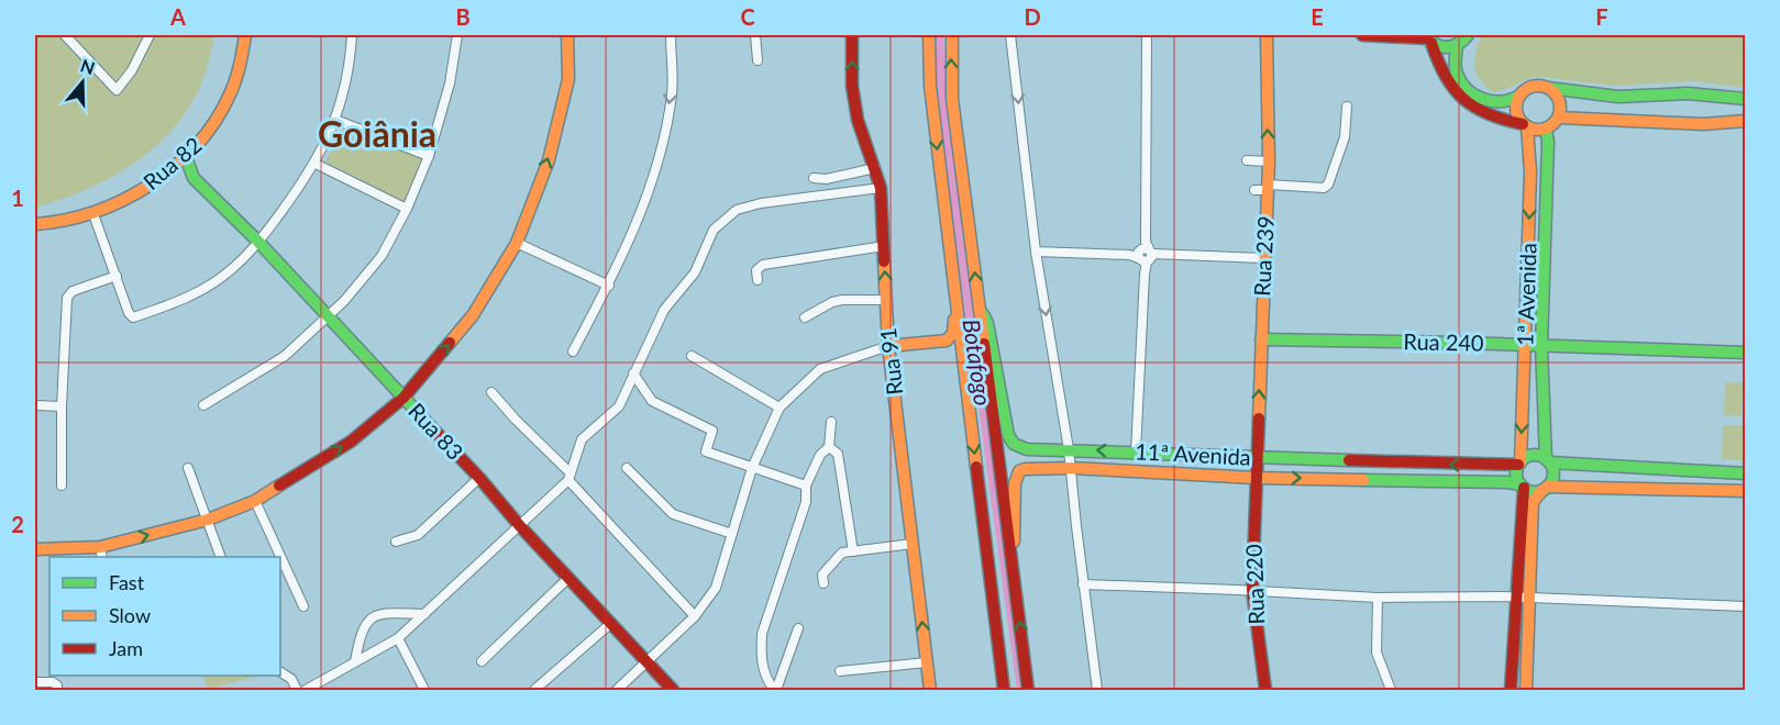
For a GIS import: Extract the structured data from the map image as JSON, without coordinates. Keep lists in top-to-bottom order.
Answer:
{
  "streets": {
    "main road": [
      "Rua 82",
      "Rua 239",
      "1ª Avenida",
      "Rua 240",
      "Rua 91",
      "Rua 83",
      "11ª Avenida",
      "Rua 220"
    ]
  },
  "crossings": [
    ["Rua 82", "Rua 83"],
    ["Rua 239", "Rua 240"],
    ["Rua 239", "11ª Avenida"],
    ["Rua 239", "Rua 220"],
    ["1ª Avenida", "Rua 240"],
    ["1ª Avenida", "11ª Avenida"],
    ["11ª Avenida", "Rua 220"]
  ],
  "one_way": ["Rua 239"],
  "districts": ["Goiânia"],
  "water": ["Botafogo"],
  "legend": ["Fast", "Slow", "Jam"],
  "north": "top",
  "grid": {
    "columns": [
      "A",
      "B",
      "C",
      "D",
      "E",
      "F"
    ],
    "rows": ["1", "2"]
  }
}
